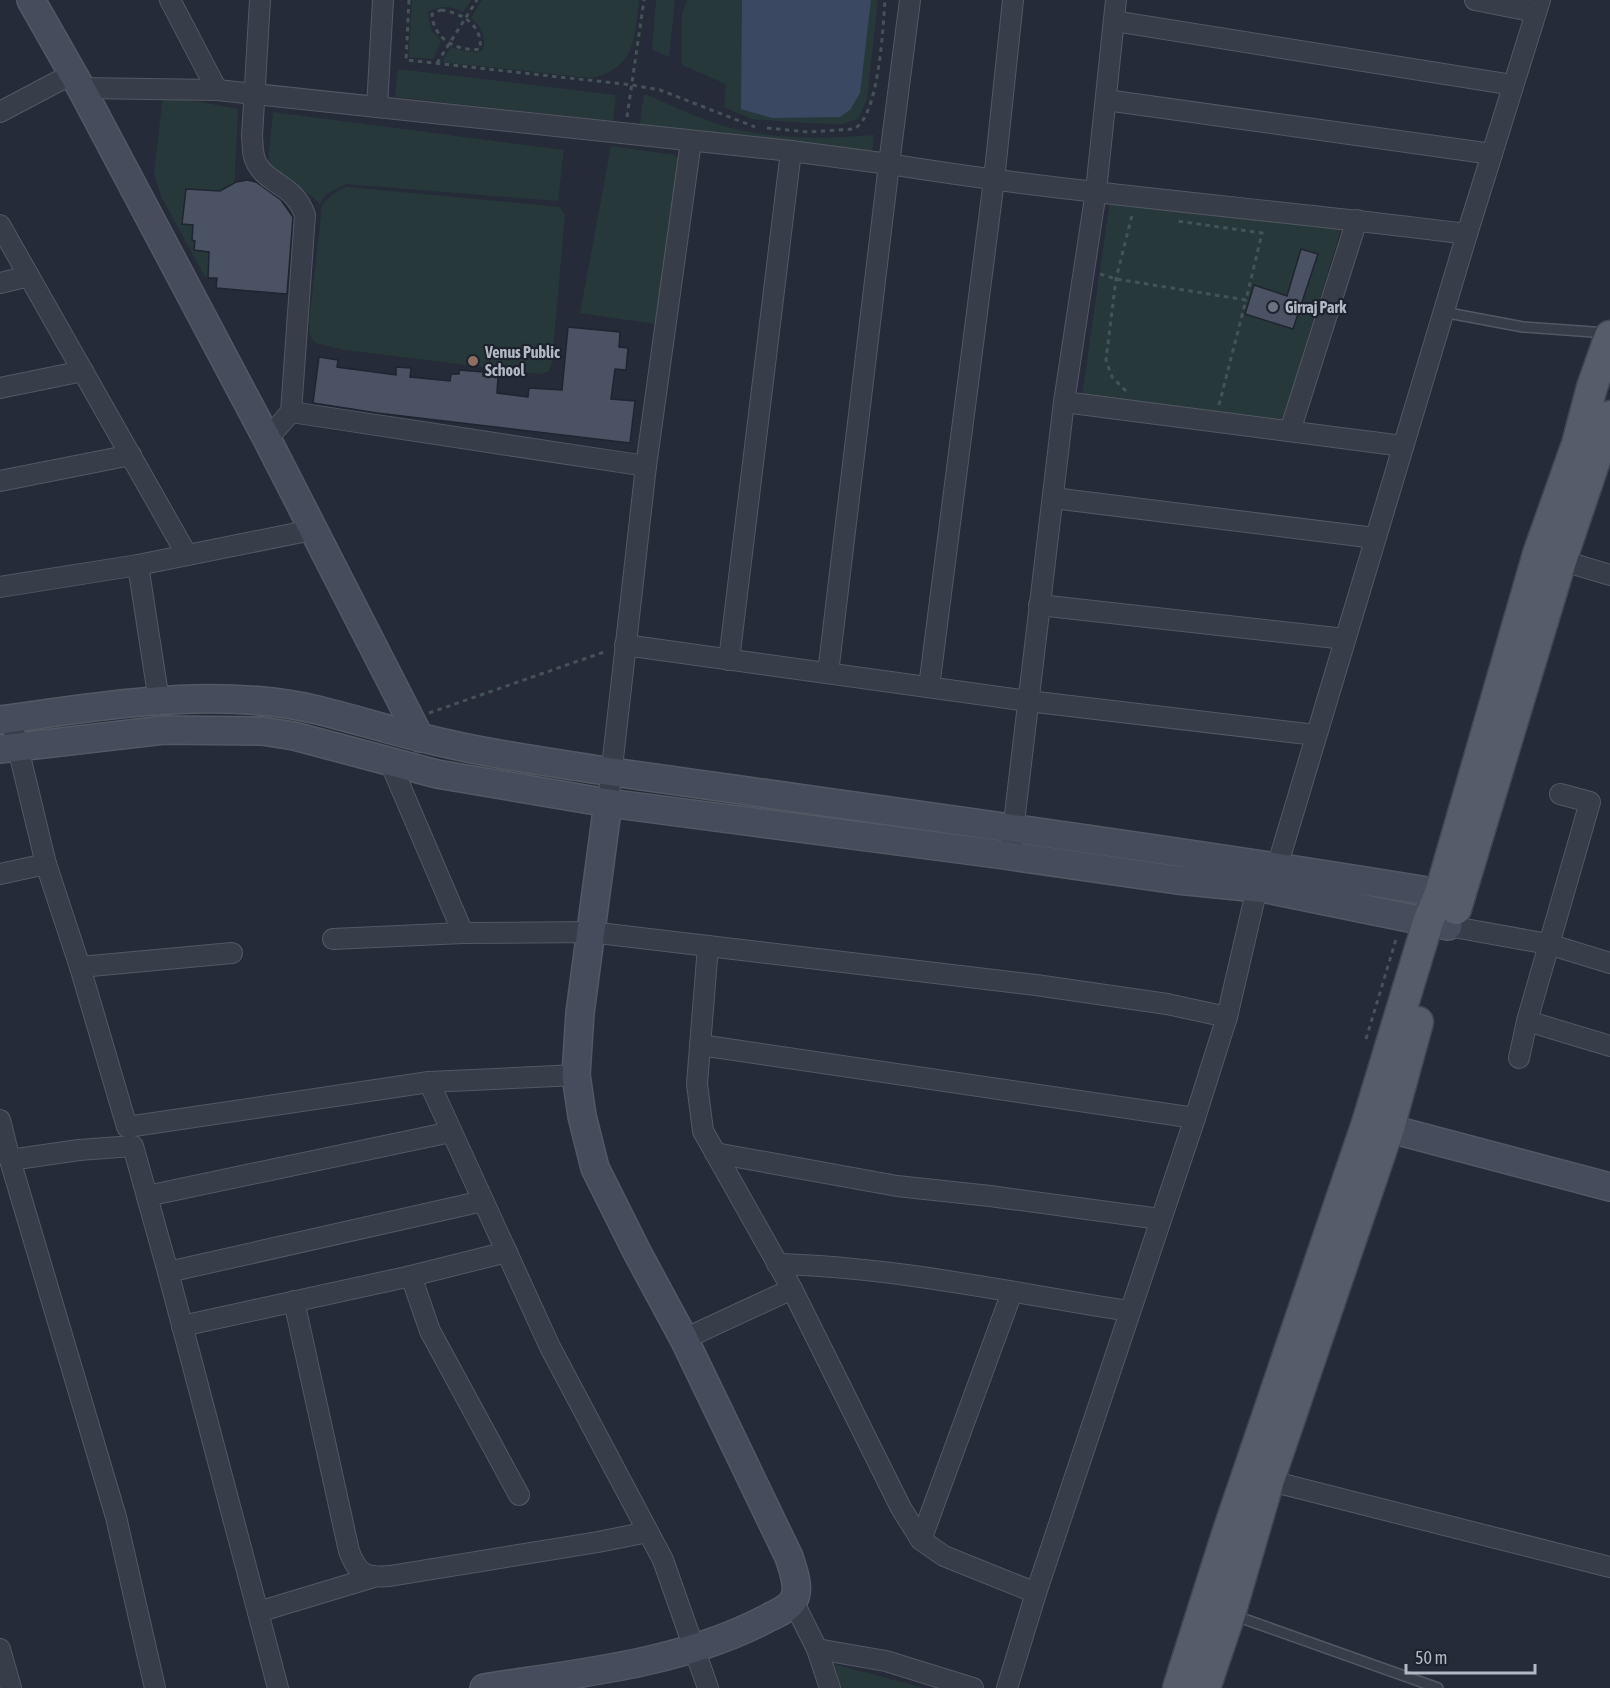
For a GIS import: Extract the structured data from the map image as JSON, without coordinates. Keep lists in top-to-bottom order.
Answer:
{
  "places": ["Girraj Park", "Venus Public School"],
  "scale_bar": "50 m"
}
